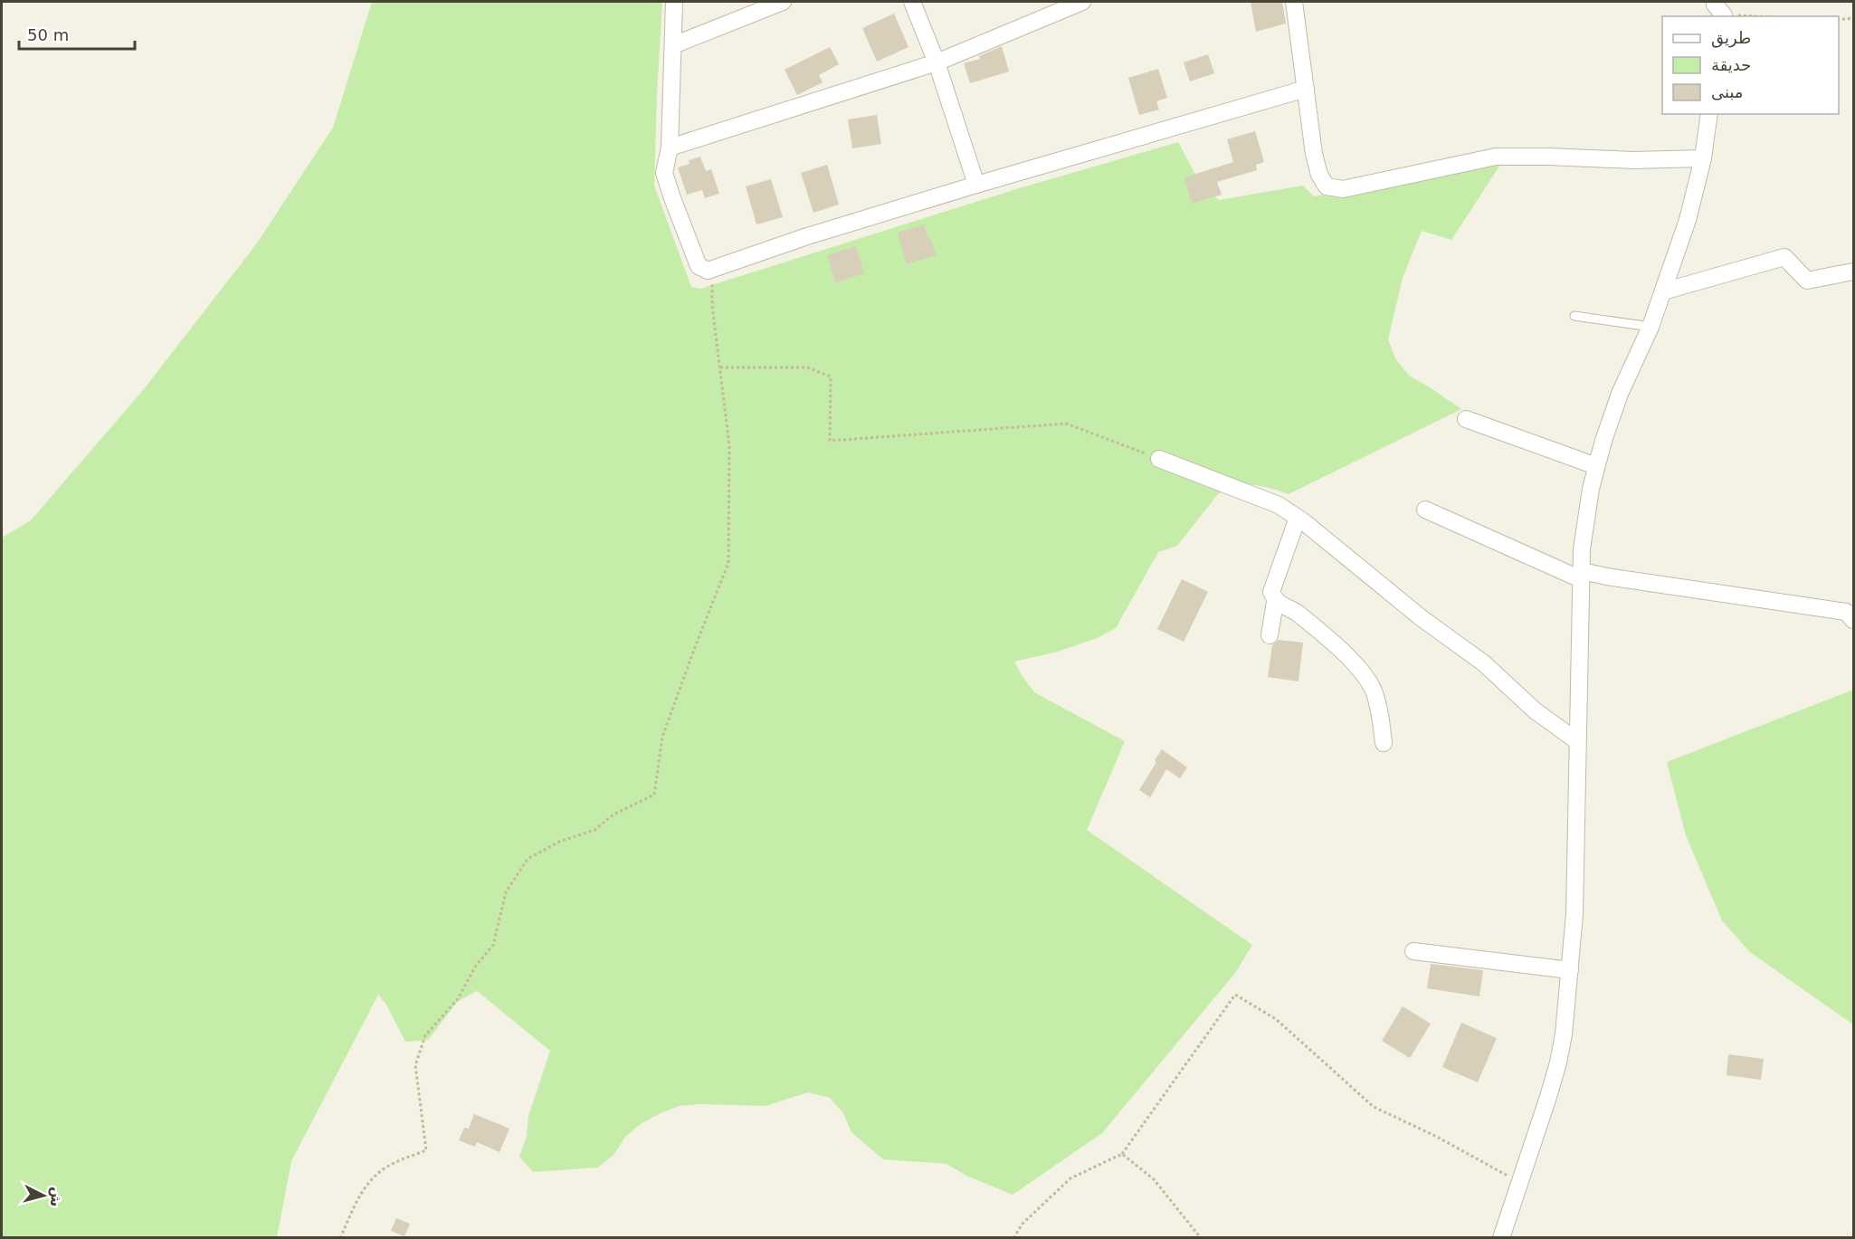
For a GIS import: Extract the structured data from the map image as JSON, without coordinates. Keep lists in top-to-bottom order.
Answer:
{
  "legend": ["طريق", "حديقة", "مبنى"],
  "scale_bar": "50 m",
  "north": "right"
}
